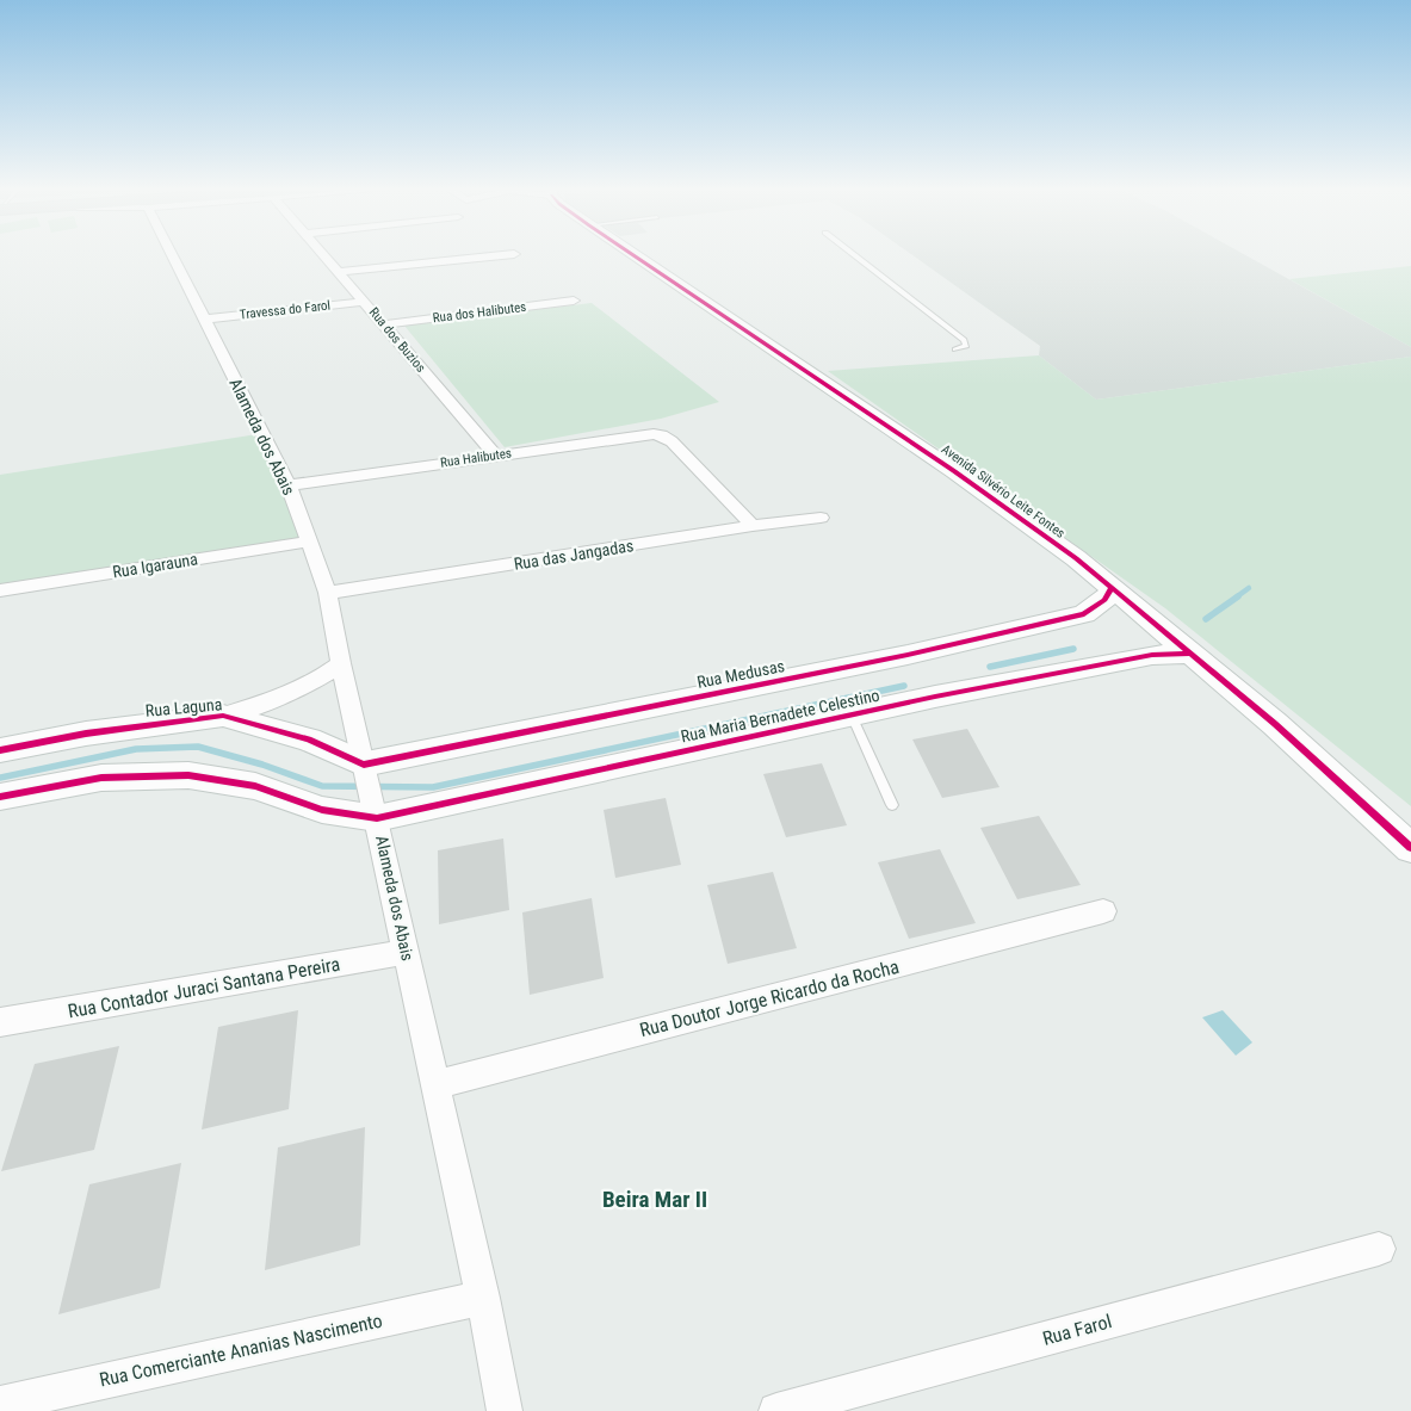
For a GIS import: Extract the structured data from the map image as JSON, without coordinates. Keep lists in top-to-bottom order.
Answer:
{
  "streets": {
    "street": [
      "Travessa do Farol",
      "Rua dos Halibutes",
      "Rua dos Buzios",
      "Alameda dos Abais",
      "Rua Halibutes",
      "Avenida Silvério Leite Fontes",
      "Rua das Jangadas",
      "Rua Igarauna",
      "Rua Medusas",
      "Rua Laguna",
      "Rua Maria Bernadete Celestino",
      "Rua Contador Juraci Santana Pereira",
      "Rua Doutor Jorge Ricardo da Rocha",
      "Rua Farol",
      "Rua Comerciante Ananias Nascimento"
    ]
  },
  "crossings": [
    ["Travessa do Farol", "Rua dos Buzios"],
    ["Travessa do Farol", "Alameda dos Abais"],
    ["Rua dos Halibutes", "Rua dos Buzios"],
    ["Rua dos Buzios", "Rua Halibutes"],
    ["Alameda dos Abais", "Rua Halibutes"],
    ["Alameda dos Abais", "Rua das Jangadas"],
    ["Alameda dos Abais", "Rua Igarauna"],
    ["Alameda dos Abais", "Rua Medusas"],
    ["Alameda dos Abais", "Rua Laguna"],
    ["Alameda dos Abais", "Rua Maria Bernadete Celestino"],
    ["Alameda dos Abais", "Rua Contador Juraci Santana Pereira"],
    ["Alameda dos Abais", "Rua Doutor Jorge Ricardo da Rocha"],
    ["Alameda dos Abais", "Rua Comerciante Ananias Nascimento"],
    ["Rua Halibutes", "Rua das Jangadas"],
    ["Avenida Silvério Leite Fontes", "Rua Medusas"],
    ["Avenida Silvério Leite Fontes", "Rua Maria Bernadete Celestino"],
    ["Rua Medusas", "Rua Laguna"]
  ],
  "districts": ["Beira Mar II"]
}
